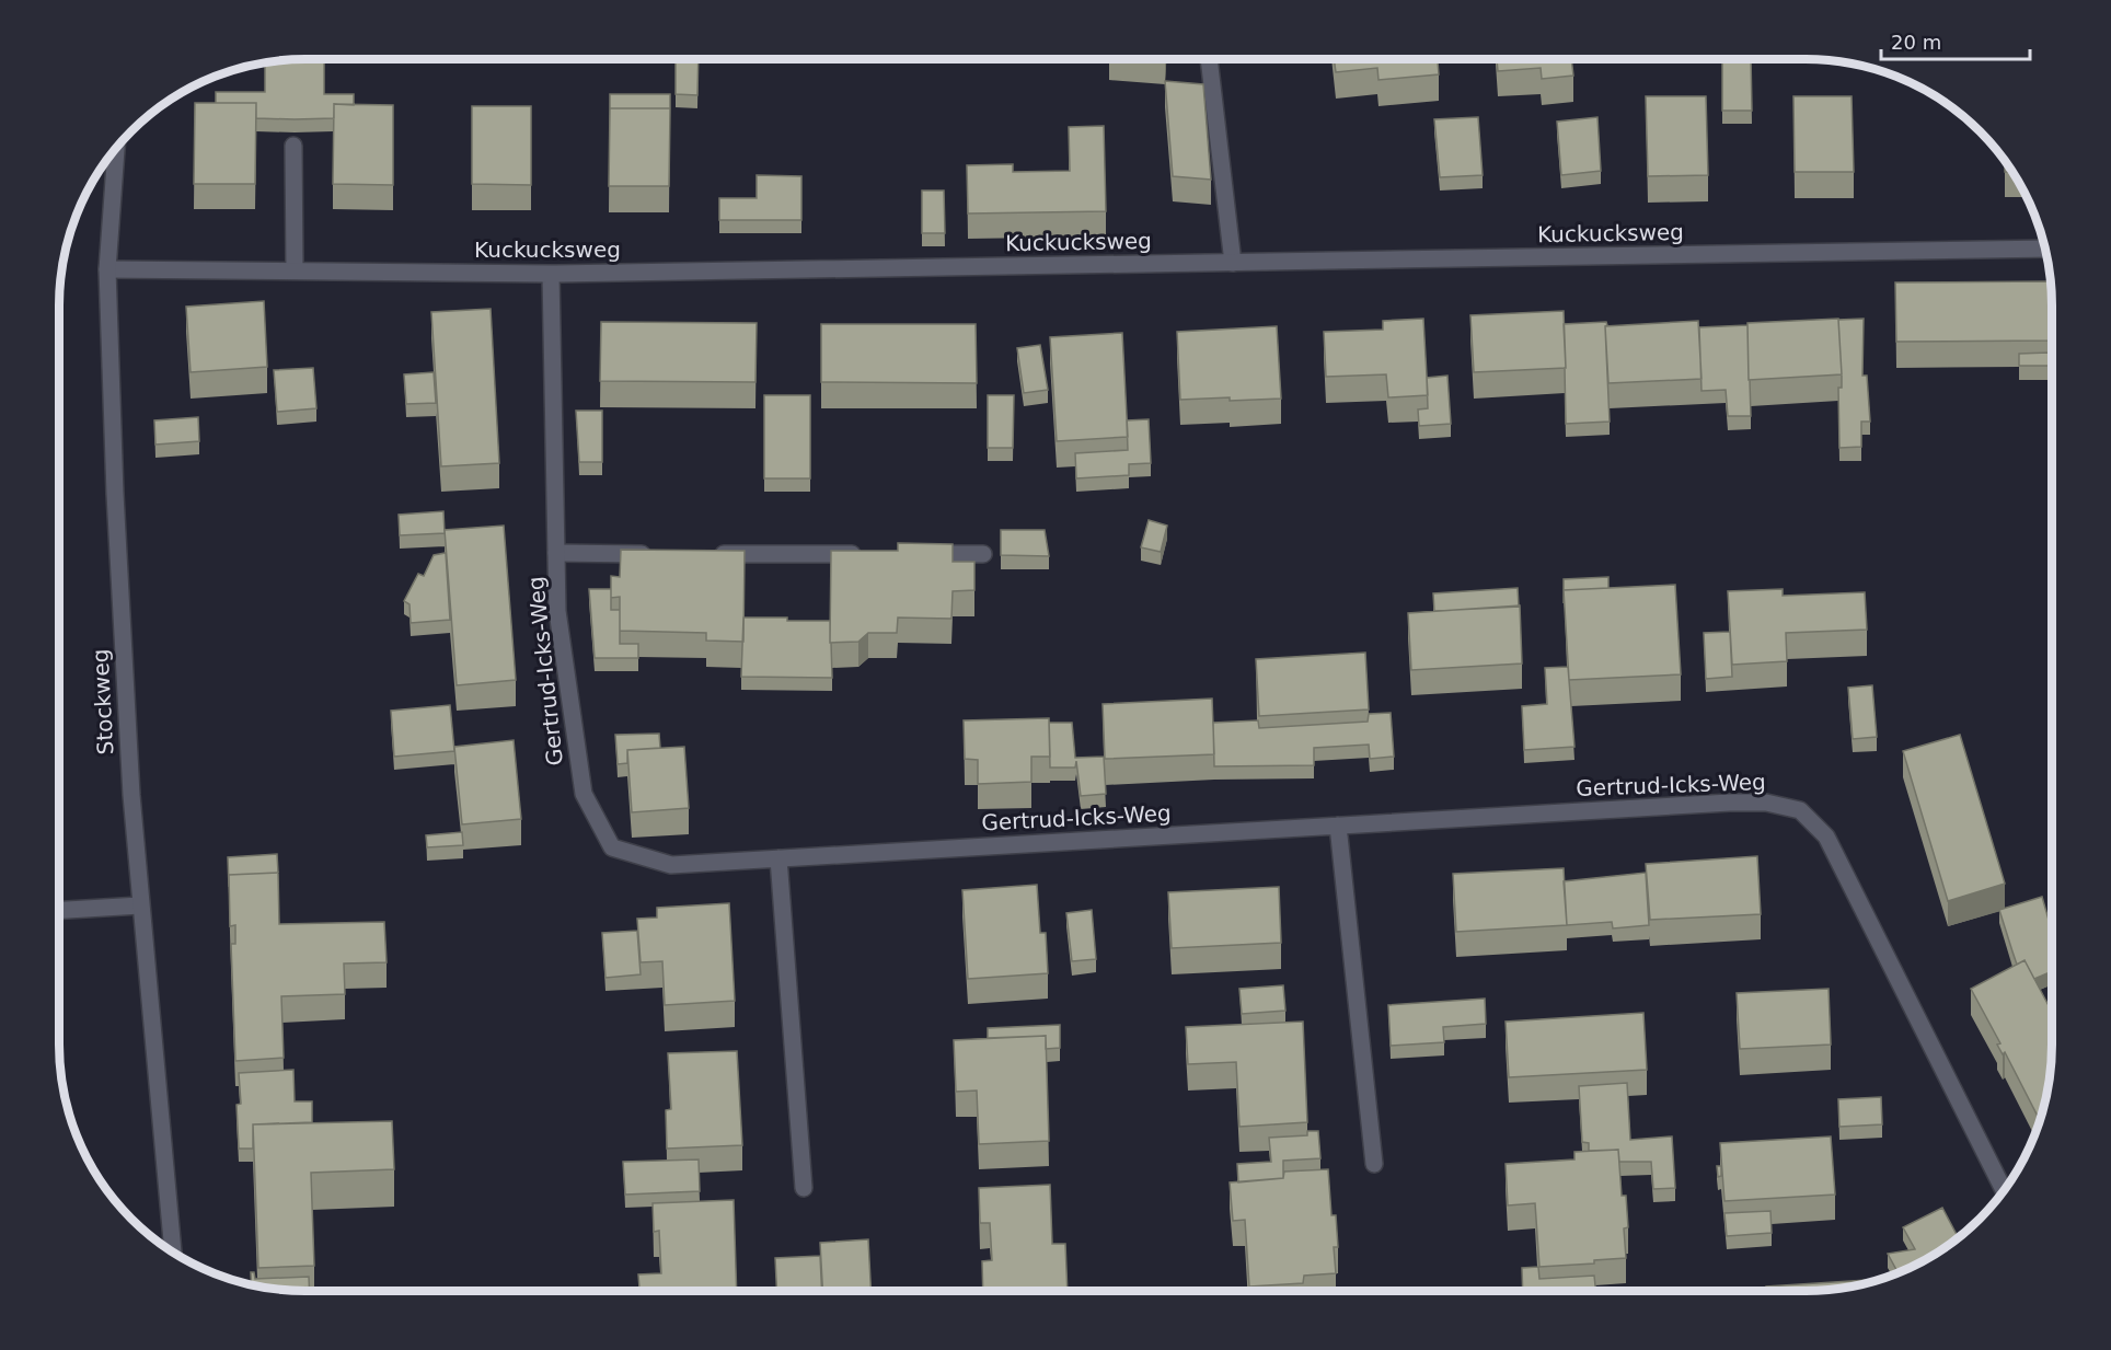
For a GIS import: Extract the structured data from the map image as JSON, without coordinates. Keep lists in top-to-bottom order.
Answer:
{
  "streets": {
    "street": ["Kuckucksweg", "Gertrud-Icks-Weg", "Stockweg"]
  },
  "crossings": [
    ["Kuckucksweg", "Gertrud-Icks-Weg"],
    ["Kuckucksweg", "Stockweg"]
  ],
  "scale_bar": "20 m"
}
